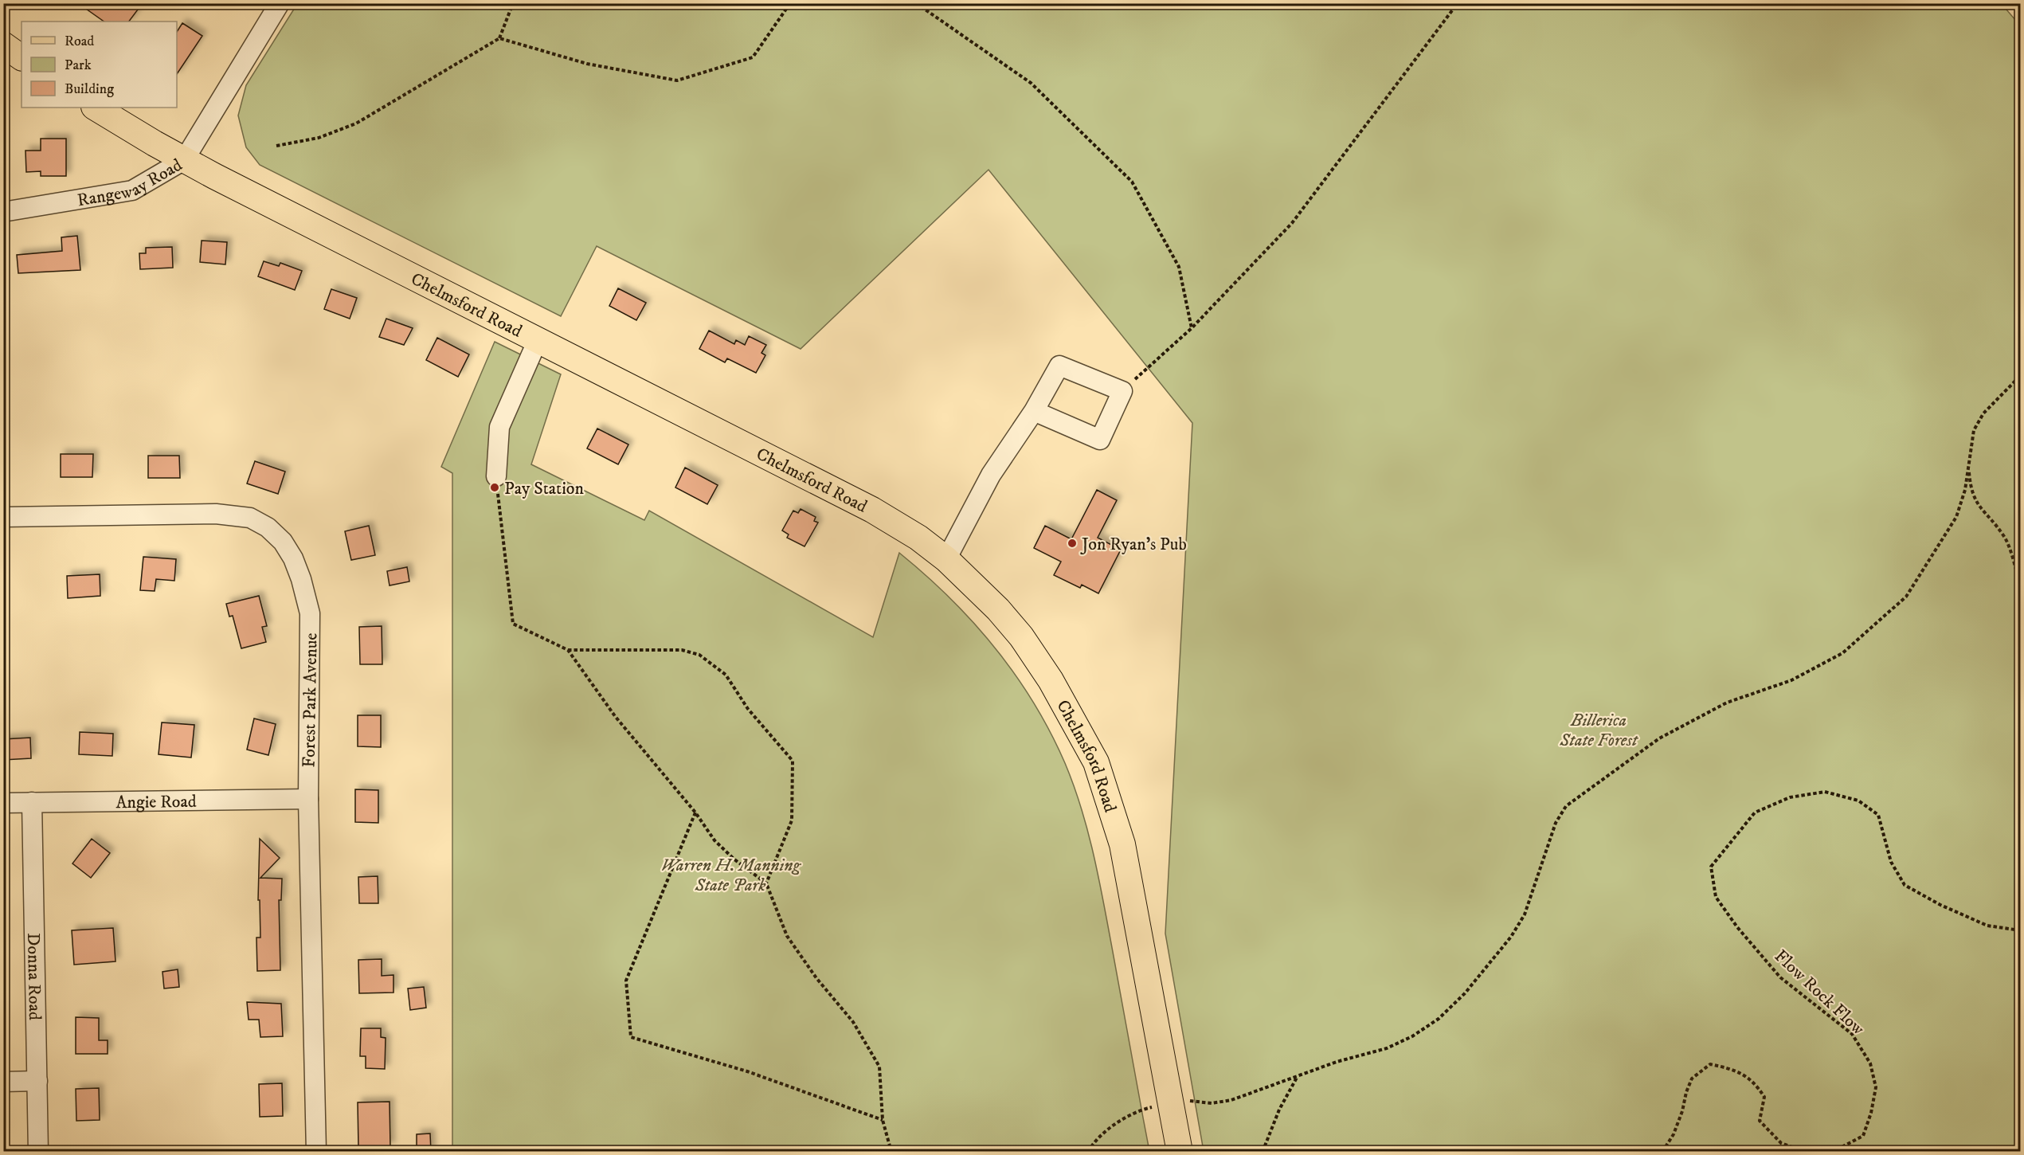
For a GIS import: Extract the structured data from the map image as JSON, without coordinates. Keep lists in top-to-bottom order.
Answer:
{
  "streets": {
    "main road": ["Chelmsford Road"],
    "street": [
      "Rangeway Road",
      "Forest Park Avenue",
      "Angie Road",
      "Donna Road"
    ],
    "path": ["Flow Rock Flow"]
  },
  "crossings": [
    ["Rangeway Road", "Chelmsford Road"],
    ["Forest Park Avenue", "Angie Road"],
    ["Angie Road", "Donna Road"]
  ],
  "parks": ["Billerica State Forest", "Warren H. Manning State Park"],
  "places": ["Pay Station", "Jon Ryan's Pub"],
  "legend": ["Road", "Park", "Building"]
}
